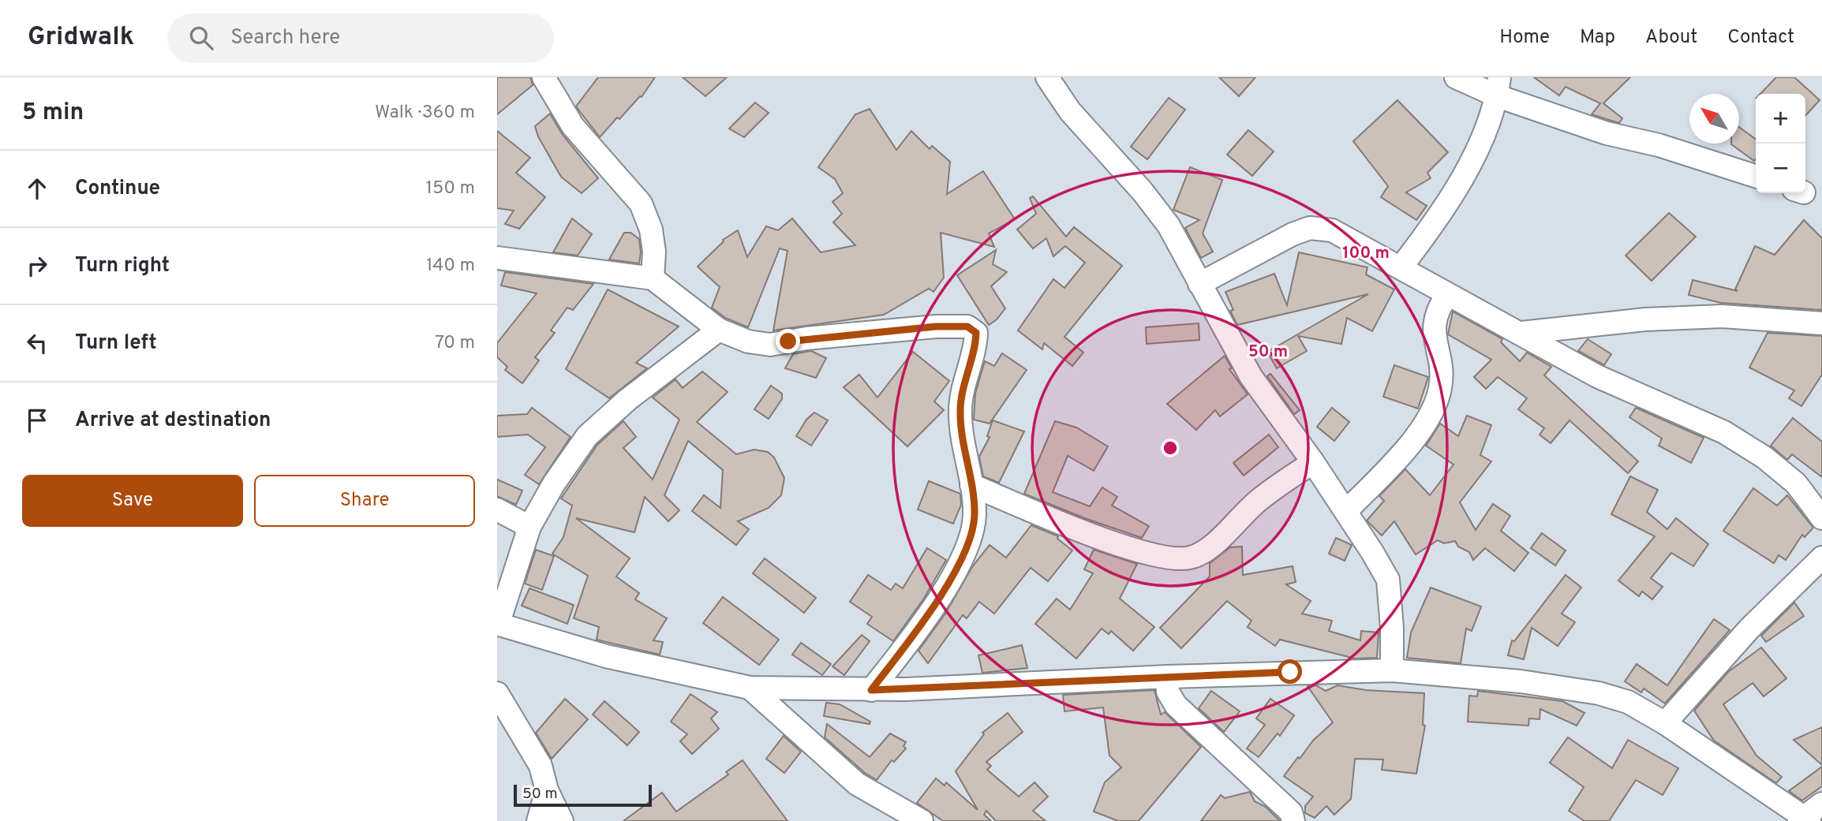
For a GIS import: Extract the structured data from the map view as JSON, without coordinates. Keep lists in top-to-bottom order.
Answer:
{
  "scale_bar": "50 m",
  "north": "top left",
  "page": {
    "header": "Gridwalk",
    "search": "Search here",
    "nav": [
      "Home",
      "Map",
      "About",
      "Contact"
    ],
    "heading": ["5 min", "Walk · 360 m"],
    "map_buttons": ["+", "−"],
    "list": [
      ["Continue", "150 m"],
      ["Turn right", "140 m"],
      ["Turn left", "70 m"],
      "Arrive at destination"
    ],
    "buttons": ["Save", "Share"],
    "scale": "50 m"
  },
  "rings": ["100 m", "50 m"]
}
